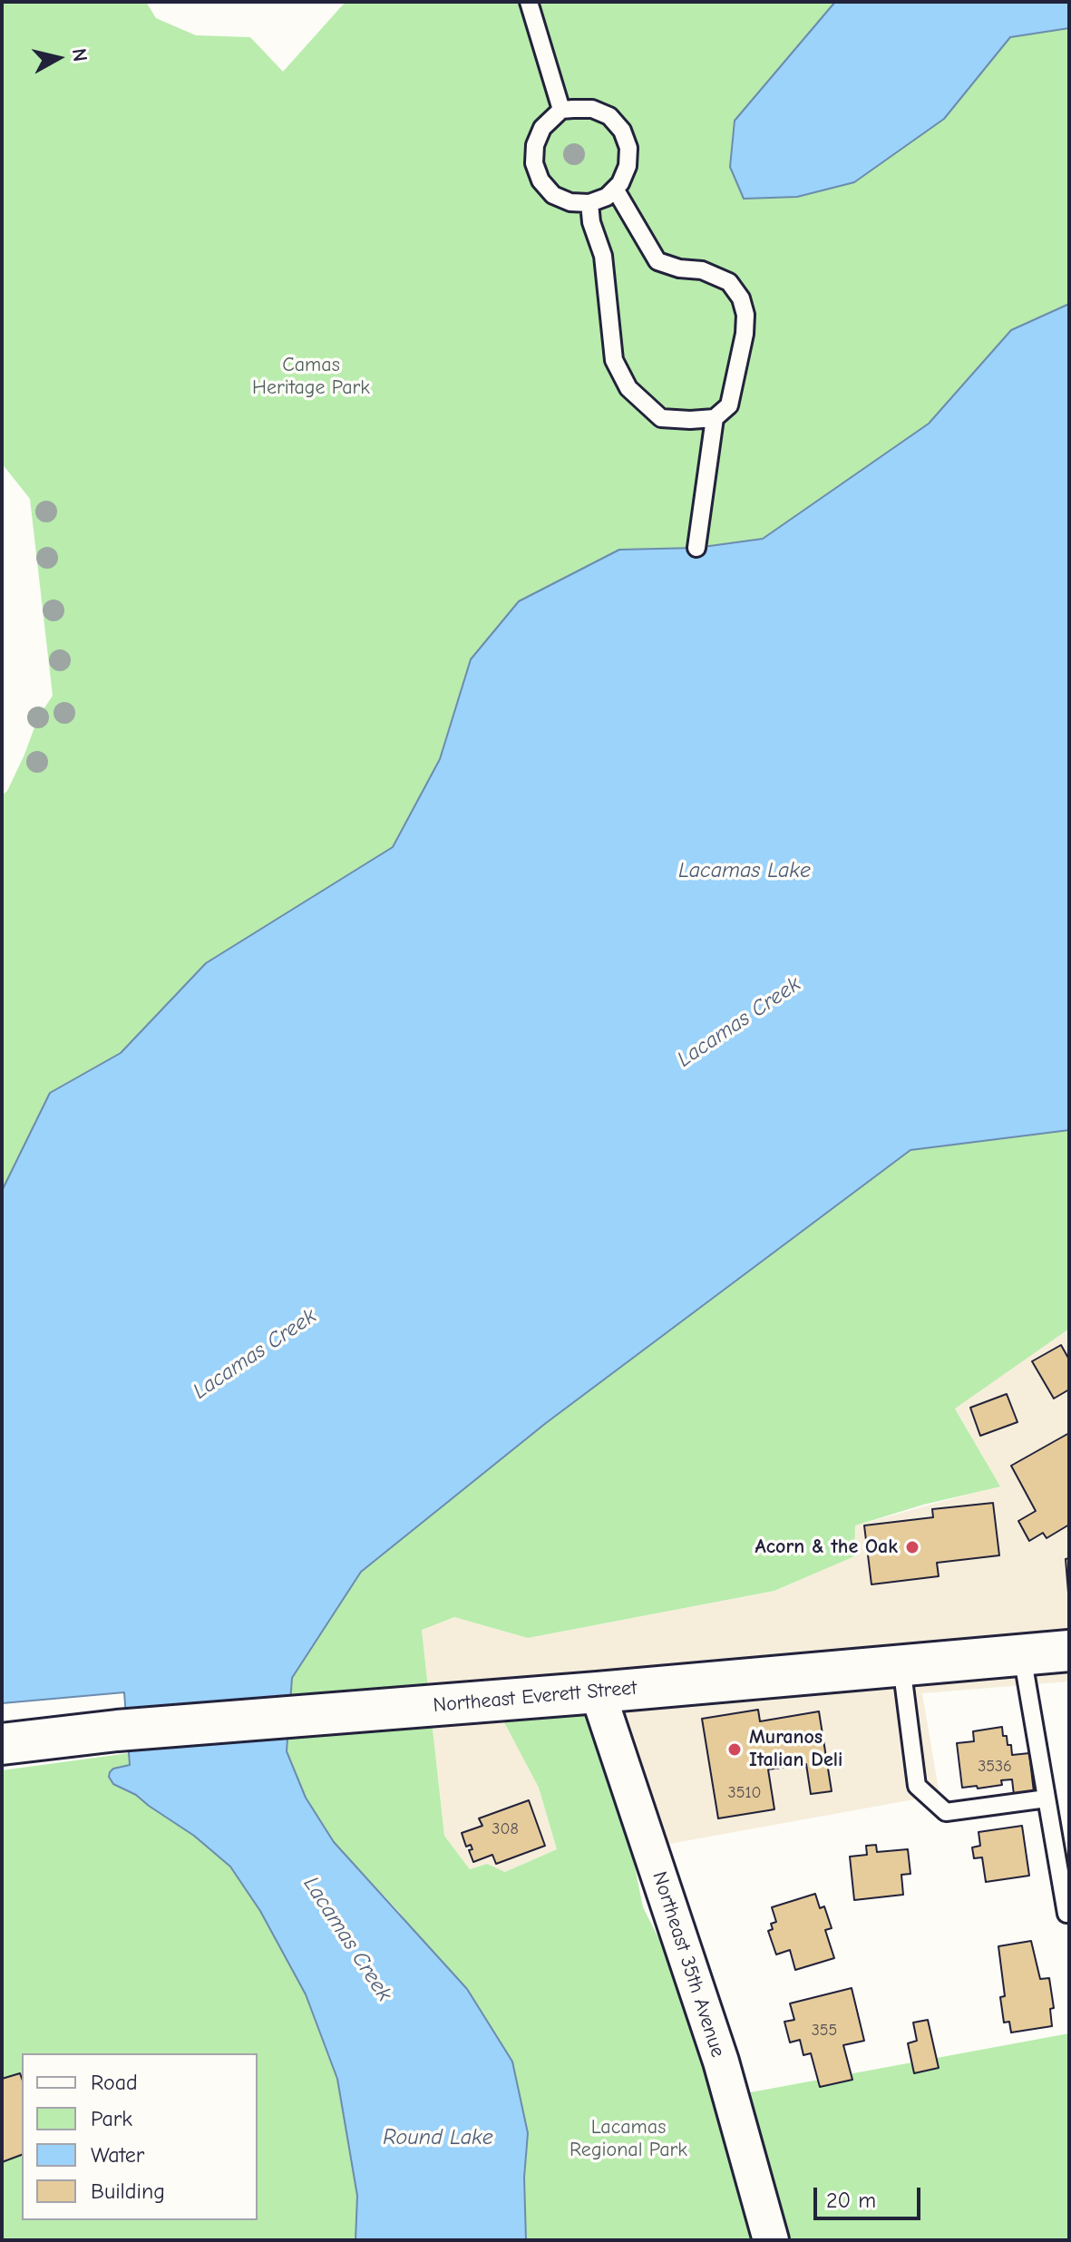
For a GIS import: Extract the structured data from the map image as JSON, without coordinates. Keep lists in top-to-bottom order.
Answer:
{
  "streets": {
    "main road": ["Northeast Everett Street"],
    "street": ["Northeast 35th Avenue"]
  },
  "crossings": [
    ["Northeast Everett Street", "Northeast 35th Avenue"]
  ],
  "water": ["Lacamas Lake", "Lacamas Creek", "Round Lake"],
  "parks": ["Camas Heritage Park", "Lacamas Regional Park"],
  "places": ["Acorn & the Oak", "Muranos Italian Deli"],
  "house_numbers": [
    "3536",
    "3510",
    "308",
    "355"
  ],
  "legend": [
    "Road",
    "Park",
    "Water",
    "Building"
  ],
  "scale_bar": "20 m",
  "north": "right"
}
